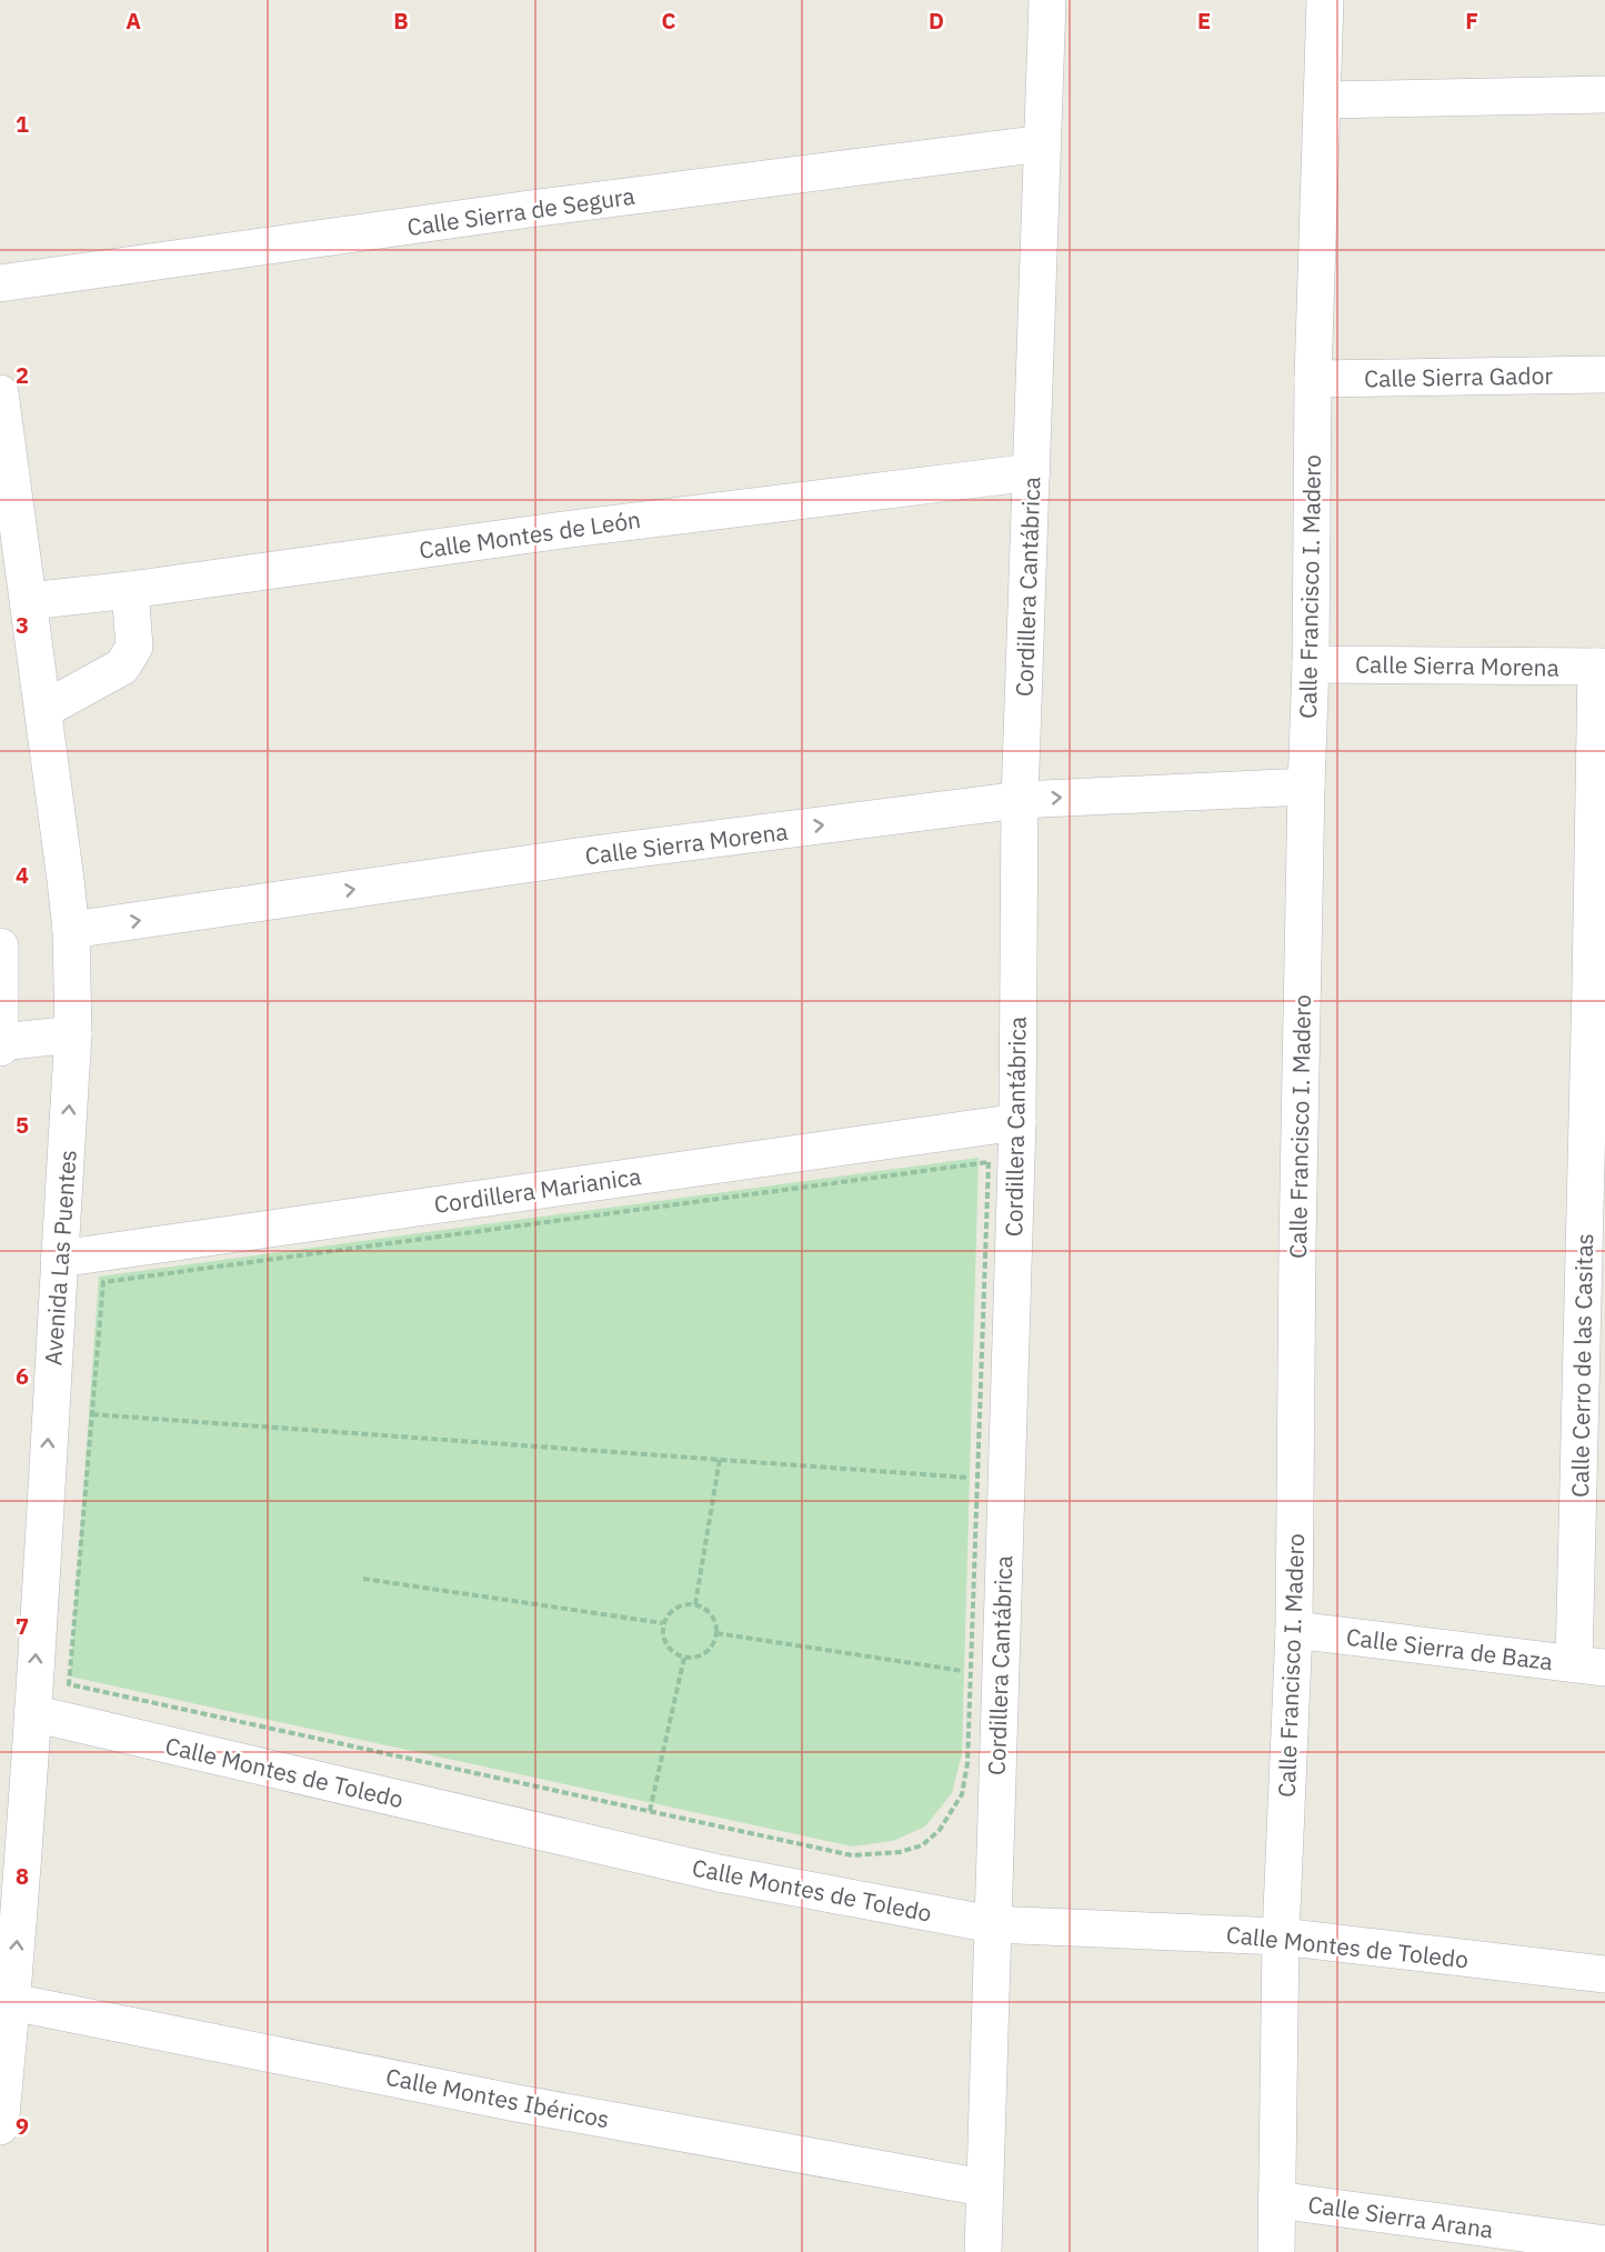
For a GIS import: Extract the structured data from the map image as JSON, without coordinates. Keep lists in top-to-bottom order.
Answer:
{
  "streets": {
    "street": [
      "Calle Sierra de Segura",
      "Calle Sierra Gador",
      "Calle Montes de León",
      "Cordillera Cantábrica",
      "Calle Francisco I. Madero",
      "Calle Sierra Morena",
      "Cordillera Marianica",
      "Avenida Las Puentes",
      "Calle Cerro de las Casitas",
      "Calle Sierra de Baza",
      "Calle Montes de Toledo",
      "Calle Montes Ibéricos",
      "Calle Sierra Arana"
    ]
  },
  "crossings": [
    ["Calle Sierra de Segura", "Cordillera Cantábrica"],
    ["Calle Sierra Gador", "Calle Francisco I. Madero"],
    ["Calle Montes de León", "Cordillera Cantábrica"],
    ["Calle Montes de León", "Avenida Las Puentes"],
    ["Cordillera Cantábrica", "Calle Sierra Morena"],
    ["Cordillera Cantábrica", "Cordillera Marianica"],
    ["Cordillera Cantábrica", "Calle Montes de Toledo"],
    ["Cordillera Cantábrica", "Calle Montes Ibéricos"],
    ["Calle Francisco I. Madero", "Calle Sierra Morena"],
    ["Calle Francisco I. Madero", "Calle Sierra de Baza"],
    ["Calle Francisco I. Madero", "Calle Montes de Toledo"],
    ["Calle Francisco I. Madero", "Calle Sierra Arana"],
    ["Calle Sierra Morena", "Avenida Las Puentes"],
    ["Calle Sierra Morena", "Calle Cerro de las Casitas"],
    ["Cordillera Marianica", "Avenida Las Puentes"],
    ["Avenida Las Puentes", "Calle Montes de Toledo"],
    ["Avenida Las Puentes", "Calle Montes Ibéricos"],
    ["Calle Cerro de las Casitas", "Calle Sierra de Baza"]
  ],
  "one_way": ["Calle Sierra Morena", "Avenida Las Puentes"],
  "grid": {
    "columns": [
      "A",
      "B",
      "C",
      "D",
      "E",
      "F"
    ],
    "rows": [
      "1",
      "2",
      "3",
      "4",
      "5",
      "6",
      "7",
      "8",
      "9"
    ]
  }
}
